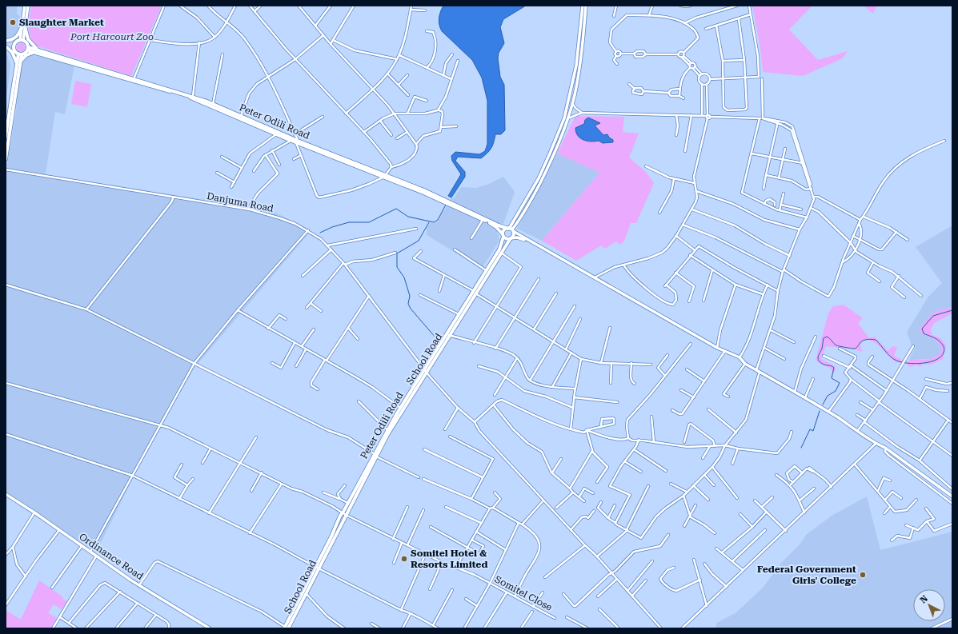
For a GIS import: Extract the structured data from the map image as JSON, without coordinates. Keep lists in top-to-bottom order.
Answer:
{
  "streets": {
    "main road": ["Peter Odili Road", "School Road"],
    "street": ["Danjuma Road", "Ordinance Road", "Somitel Close"]
  },
  "crossings": [
    ["Peter Odili Road", "Danjuma Road"],
    ["Peter Odili Road", "School Road"],
    ["Peter Odili Road", "Somitel Close"],
    ["Danjuma Road", "School Road"],
    ["School Road", "Somitel Close"]
  ],
  "parks": ["Port Harcourt Zoo"],
  "places": ["Slaughter Market", "Somitel Hotel & Resorts Limited", "Federal Government Girls' College"],
  "north": "top left"
}
